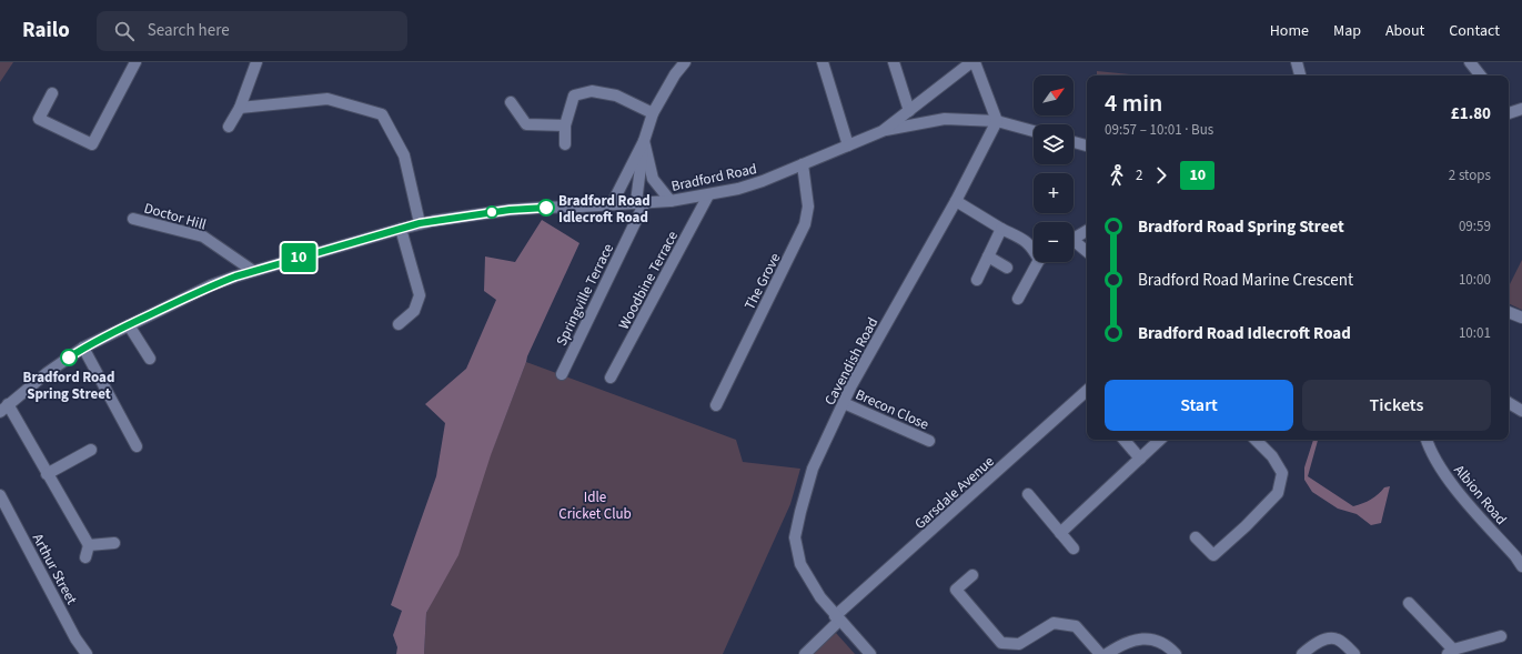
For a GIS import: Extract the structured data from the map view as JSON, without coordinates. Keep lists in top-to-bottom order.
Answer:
{
  "streets": {
    "street": [
      "Bradford Road",
      "Doctor Hill",
      "Woodbine Terrace",
      "The Grove",
      "Springville Terrace",
      "Cavendish Road",
      "Brecon Close",
      "Garsdale Avenue",
      "Albion Road",
      "Arthur Street"
    ]
  },
  "crossings": [
    ["Bradford Road", "Doctor Hill"],
    ["Bradford Road", "Woodbine Terrace"],
    ["Bradford Road", "The Grove"],
    ["Bradford Road", "Springville Terrace"],
    ["Cavendish Road", "Brecon Close"],
    ["Cavendish Road", "Garsdale Avenue"]
  ],
  "parks": ["Idle Cricket Club"],
  "places": ["Bradford Road Idlecroft Road", "Bradford Road Spring Street"],
  "lines": ["bus line 10"],
  "north": "top right",
  "page": {
    "header": "Railo",
    "search": "Search here",
    "nav": [
      "Home",
      "Map",
      "About",
      "Contact"
    ],
    "on_map": "10",
    "map_buttons": ["+", "−"],
    "heading": ["4 min", "09:57 – 10:01 · Bus", "£1.80"],
    "legs": ["2", "10", "2 stops"],
    "list": [
      {
        "name": "Bradford Road Spring Street",
        "value": "09:59"
      },
      {
        "name": "Bradford Road Marine Crescent",
        "value": "10:00"
      },
      {
        "name": "Bradford Road Idlecroft Road",
        "value": "10:01"
      }
    ],
    "buttons": ["Start", "Tickets"]
  }
}
